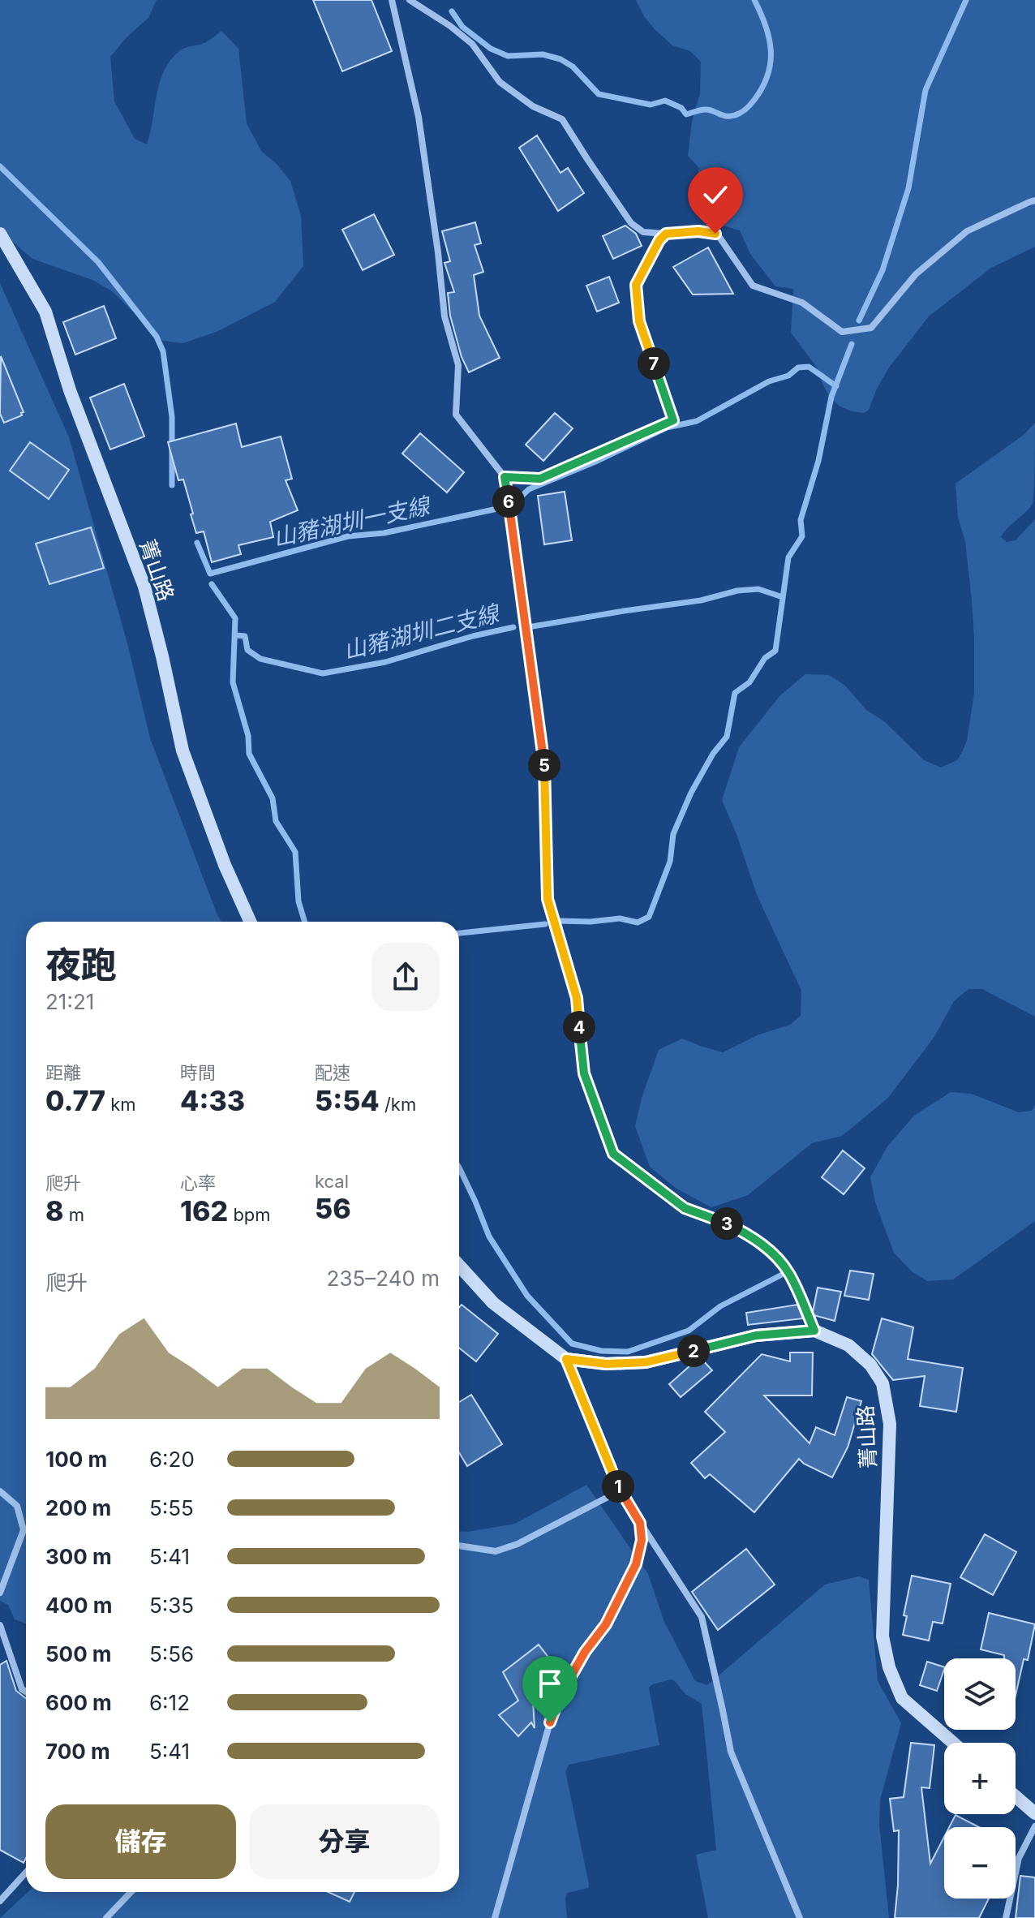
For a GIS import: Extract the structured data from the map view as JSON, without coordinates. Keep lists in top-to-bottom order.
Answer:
{
  "streets": {
    "street": ["菁山路"]
  },
  "water": ["山豬湖圳一支線", "山豬湖圳二支線"],
  "page": {
    "pins": [
      "7",
      "6",
      "5",
      "4",
      "3",
      "2",
      "1"
    ],
    "heading": ["夜跑", "21:21"],
    "stats": [
      ["距離", "0.77 km"],
      ["時間", "4:33"],
      ["配速", "5:54 /km"],
      ["爬升", "8 m"],
      ["心率", "162 bpm"],
      ["kcal", "56"]
    ],
    "chart": ["爬升", "235–240 m"],
    "list": [
      {
        "name": "100 m",
        "note": "6:20"
      },
      {
        "name": "200 m",
        "note": "5:55"
      },
      {
        "name": "300 m",
        "note": "5:41"
      },
      {
        "name": "400 m",
        "note": "5:35"
      },
      {
        "name": "500 m",
        "note": "5:56"
      },
      {
        "name": "600 m",
        "note": "6:12"
      },
      {
        "name": "700 m",
        "note": "5:41"
      }
    ],
    "map_buttons": ["+", "−"],
    "buttons": ["儲存", "分享"]
  }
}
